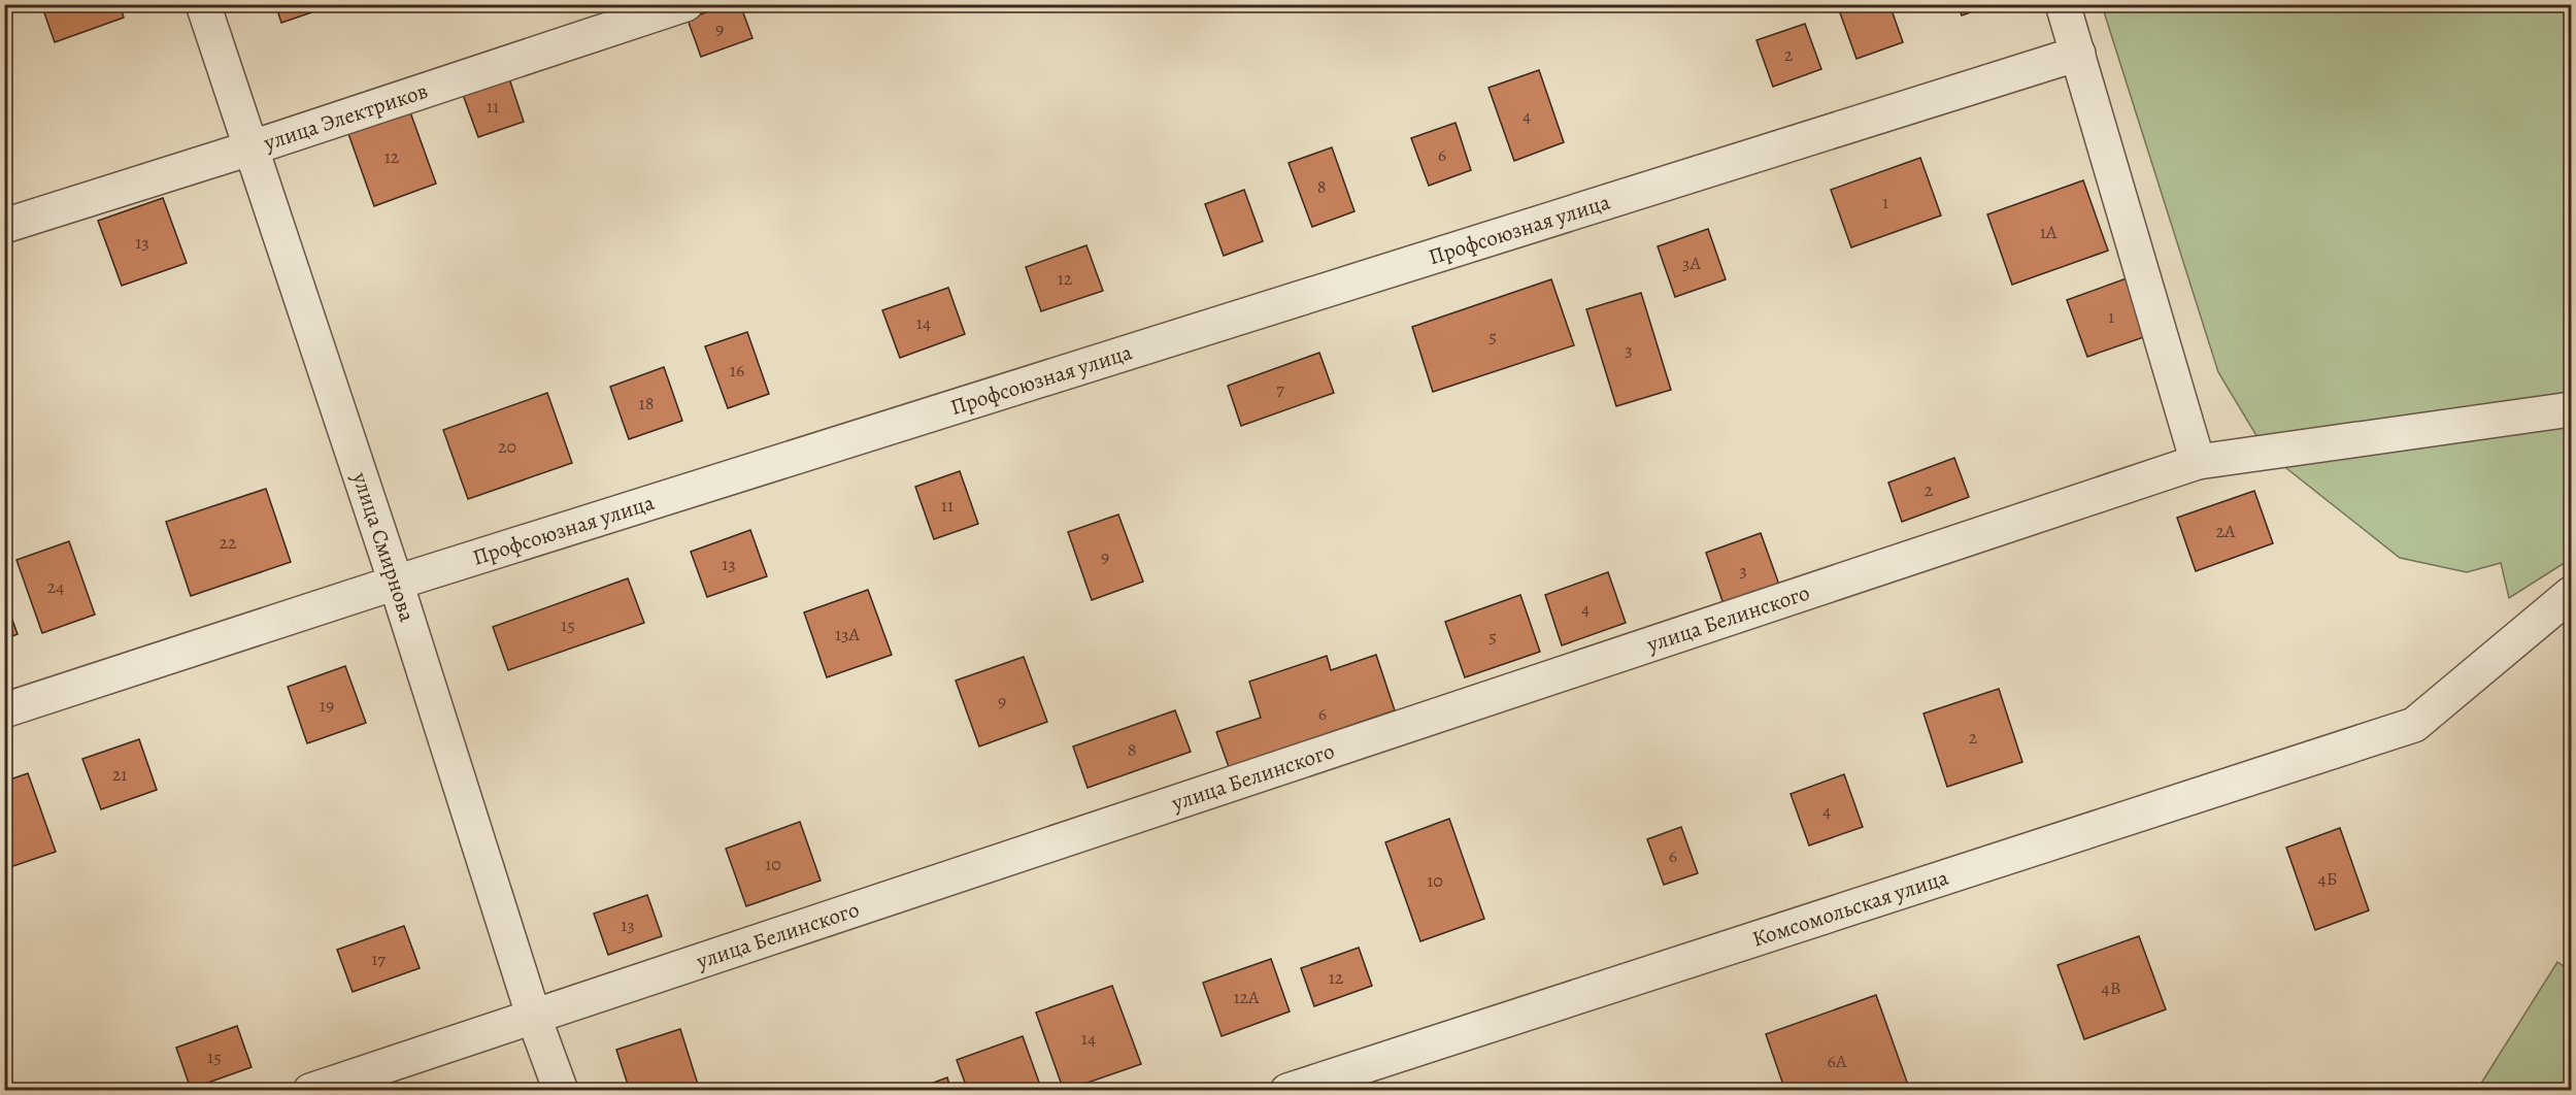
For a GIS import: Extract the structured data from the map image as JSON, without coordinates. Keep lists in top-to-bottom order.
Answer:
{
  "streets": {
    "street": [
      "улица Электриков",
      "Профсоюзная улица",
      "улица Смирнова",
      "улица Белинского",
      "Комсомольская улица"
    ]
  },
  "crossings": [
    ["улица Электриков", "улица Смирнова"],
    ["Профсоюзная улица", "улица Смирнова"],
    ["улица Смирнова", "улица Белинского"]
  ],
  "house_numbers": [
    "9",
    "2",
    "11",
    "4",
    "6",
    "12",
    "8",
    "1",
    "1А",
    "13",
    "3А",
    "12",
    "1",
    "14",
    "5",
    "3",
    "16",
    "7",
    "18",
    "20",
    "2",
    "11",
    "2А",
    "22",
    "9",
    "13",
    "3",
    "24",
    "4",
    "15",
    "13А",
    "5",
    "9",
    "19",
    "6",
    "2",
    "8",
    "21",
    "4",
    "6",
    "10",
    "4Б",
    "10",
    "13",
    "17",
    "12",
    "4В",
    "12А",
    "14",
    "15",
    "6А"
  ]
}
